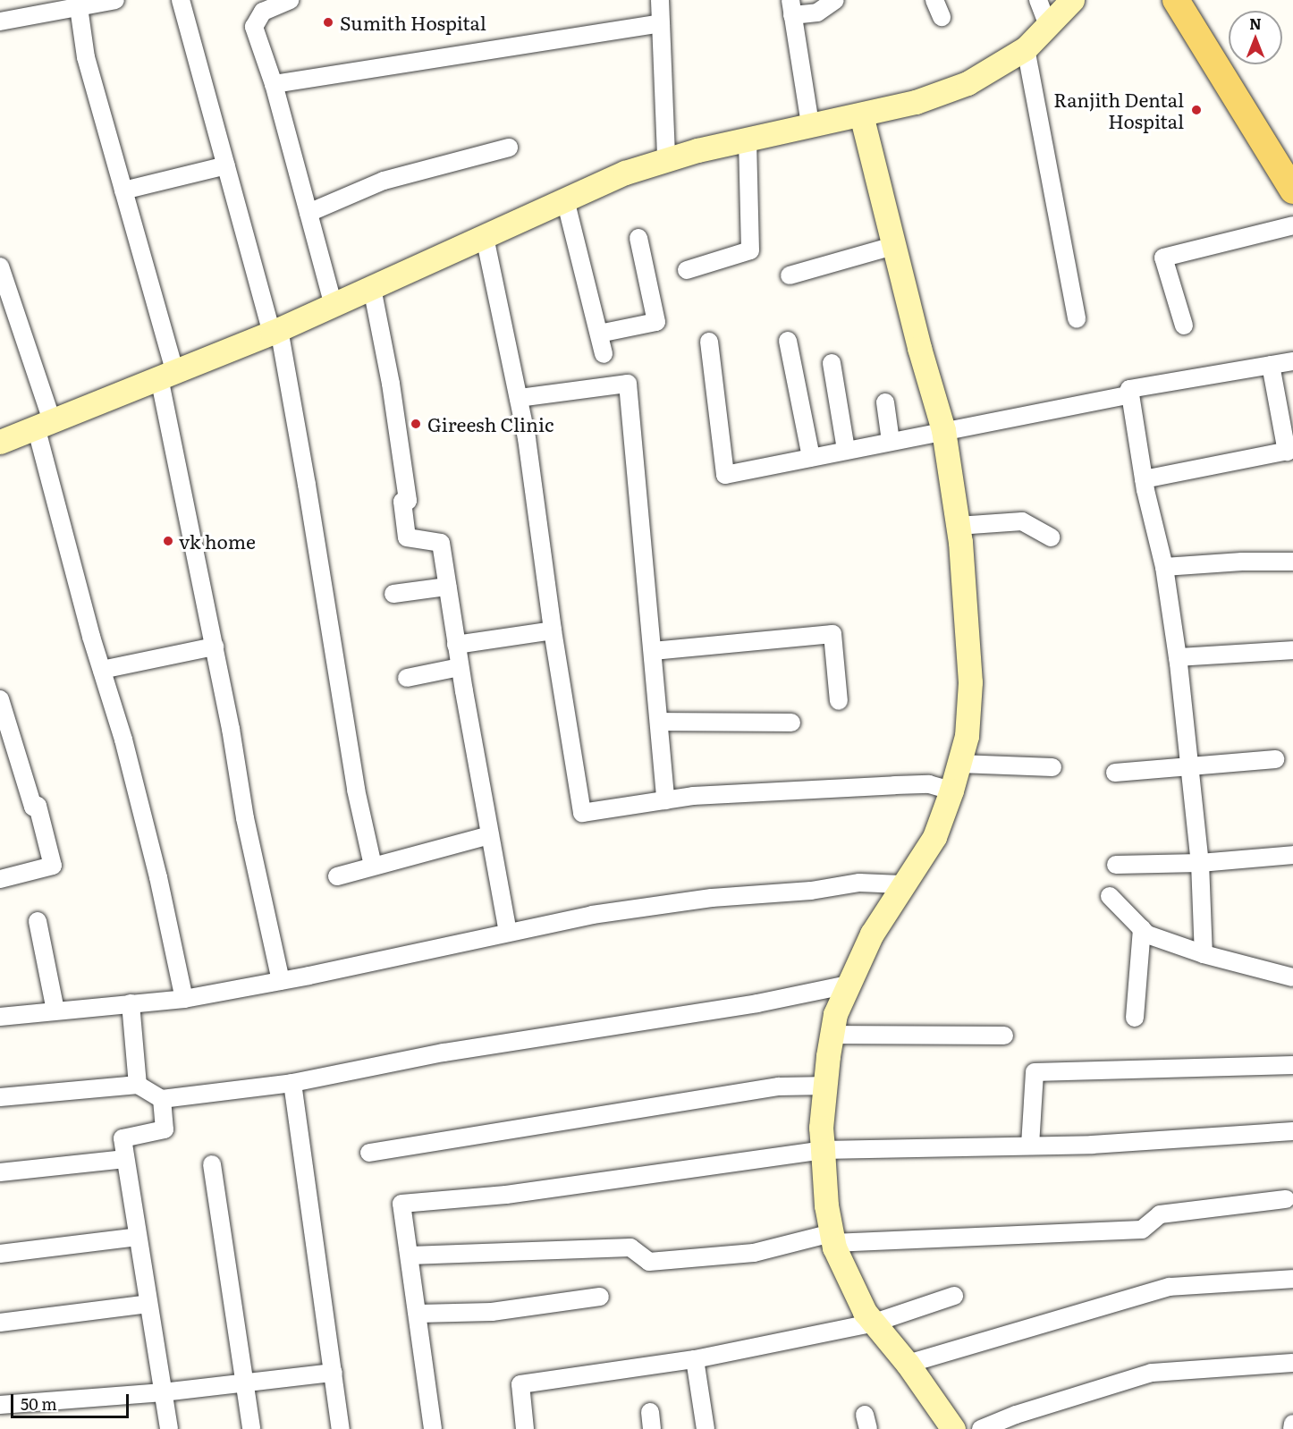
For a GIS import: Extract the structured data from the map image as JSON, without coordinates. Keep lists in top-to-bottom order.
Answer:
{
  "places": [
    "Sumith Hospital",
    "Ranjith Dental Hospital",
    "Gireesh Clinic",
    "vk home"
  ],
  "scale_bar": "50 m",
  "north": "top"
}
